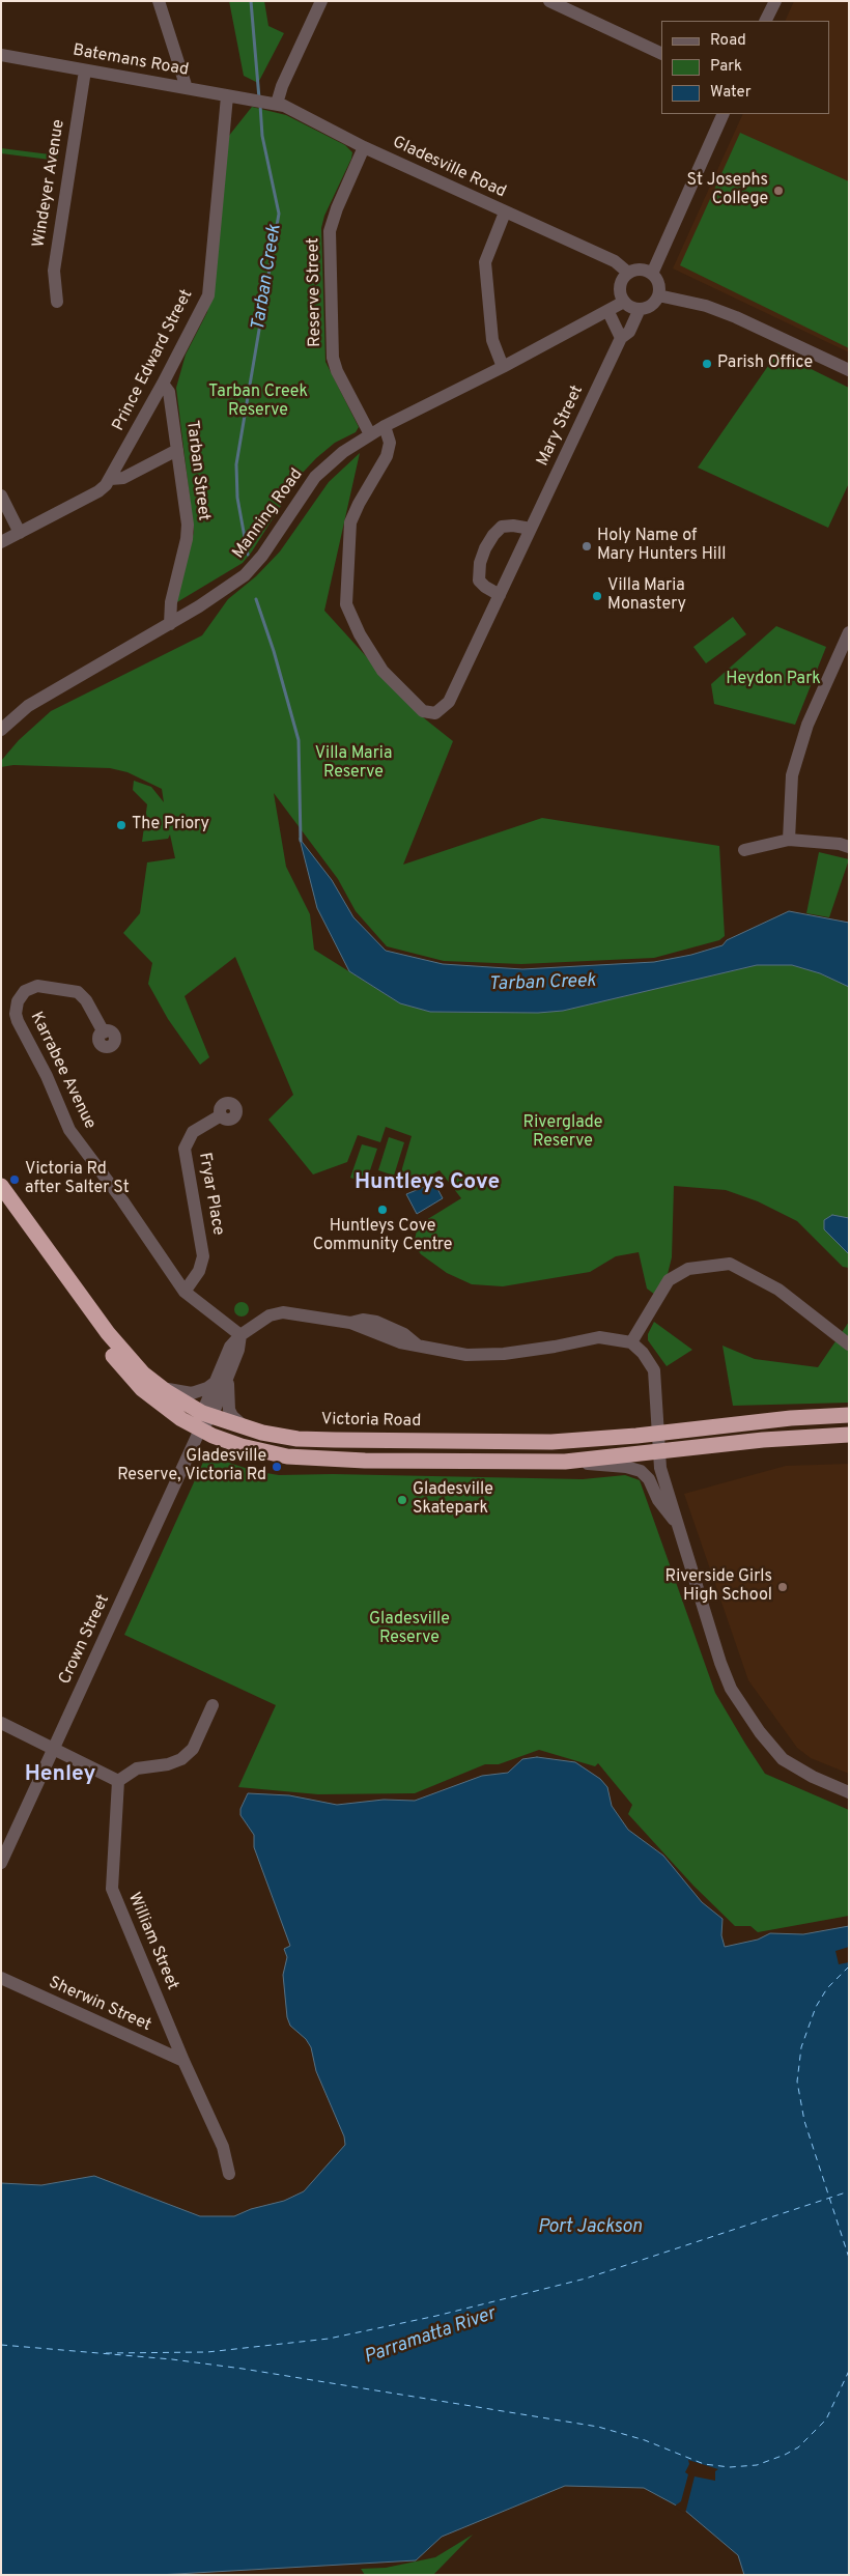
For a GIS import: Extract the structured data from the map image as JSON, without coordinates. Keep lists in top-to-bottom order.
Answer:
{
  "streets": {
    "highway": ["Victoria Road"],
    "street": [
      "Batemans Road",
      "Gladesville Road",
      "Windeyer Avenue",
      "Reserve Street",
      "Prince Edward Street",
      "Mary Street",
      "Tarban Street",
      "Manning Road",
      "Karrabee Avenue",
      "Fryar Place",
      "Crown Street",
      "William Street",
      "Sherwin Street"
    ]
  },
  "crossings": [
    ["Batemans Road", "Gladesville Road"],
    ["Batemans Road", "Windeyer Avenue"],
    ["Batemans Road", "Prince Edward Street"],
    ["Gladesville Road", "Reserve Street"],
    ["Gladesville Road", "Mary Street"],
    ["Gladesville Road", "Manning Road"],
    ["Reserve Street", "Manning Road"],
    ["Prince Edward Street", "Tarban Street"],
    ["Mary Street", "Manning Road"],
    ["Tarban Street", "Manning Road"],
    ["Karrabee Avenue", "Fryar Place"],
    ["Victoria Road", "Crown Street"],
    ["William Street", "Sherwin Street"]
  ],
  "districts": ["Huntleys Cove", "Henley"],
  "water": ["Tarban Creek", "Port Jackson", "Parramatta River"],
  "parks": [
    "Tarban Creek Reserve",
    "Heydon Park",
    "Villa Maria Reserve",
    "Riverglade Reserve",
    "Gladesville Reserve"
  ],
  "places": [
    "St Josephs College",
    "Parish Office",
    "Holy Name of Mary Hunters Hill",
    "Villa Maria Monastery",
    "The Priory",
    "Victoria Rd after Salter St",
    "Huntleys Cove Community Centre",
    "Gladesville Reserve, Victoria Rd",
    "Gladesville Skatepark",
    "Riverside Girls High School"
  ],
  "legend": ["Road", "Park", "Water"]
}
